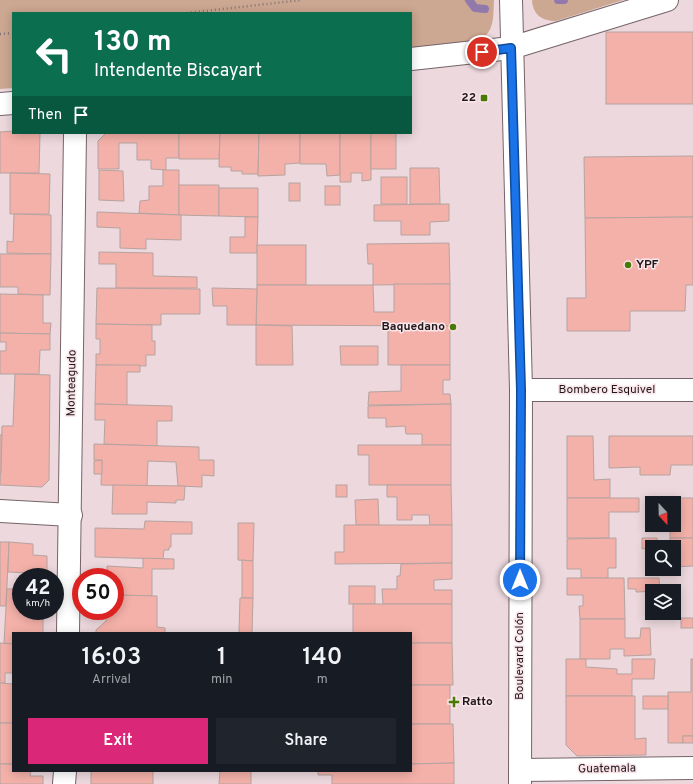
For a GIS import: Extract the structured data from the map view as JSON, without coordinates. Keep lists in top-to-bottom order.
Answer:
{
  "streets": {
    "street": [
      "Monteagudo",
      "Bombero Esquivel",
      "Boulevard Colón",
      "Guatemala"
    ]
  },
  "crossings": [
    ["Bombero Esquivel", "Boulevard Colón"],
    ["Boulevard Colón", "Guatemala"]
  ],
  "places": {
    "transit": ["22"],
    "other": ["YPF", "Baquedano"],
    "health": ["Ratto"]
  },
  "north": "bottom",
  "page": {
    "turn": ["130 m", "Intendente Biscayart"],
    "then": "Then",
    "speed": "42 km/h",
    "limit": "50",
    "eta": [
      "16:03",
      "Arrival",
      "1",
      "min",
      "140",
      "m"
    ],
    "buttons": ["Exit", "Share"]
  }
}
